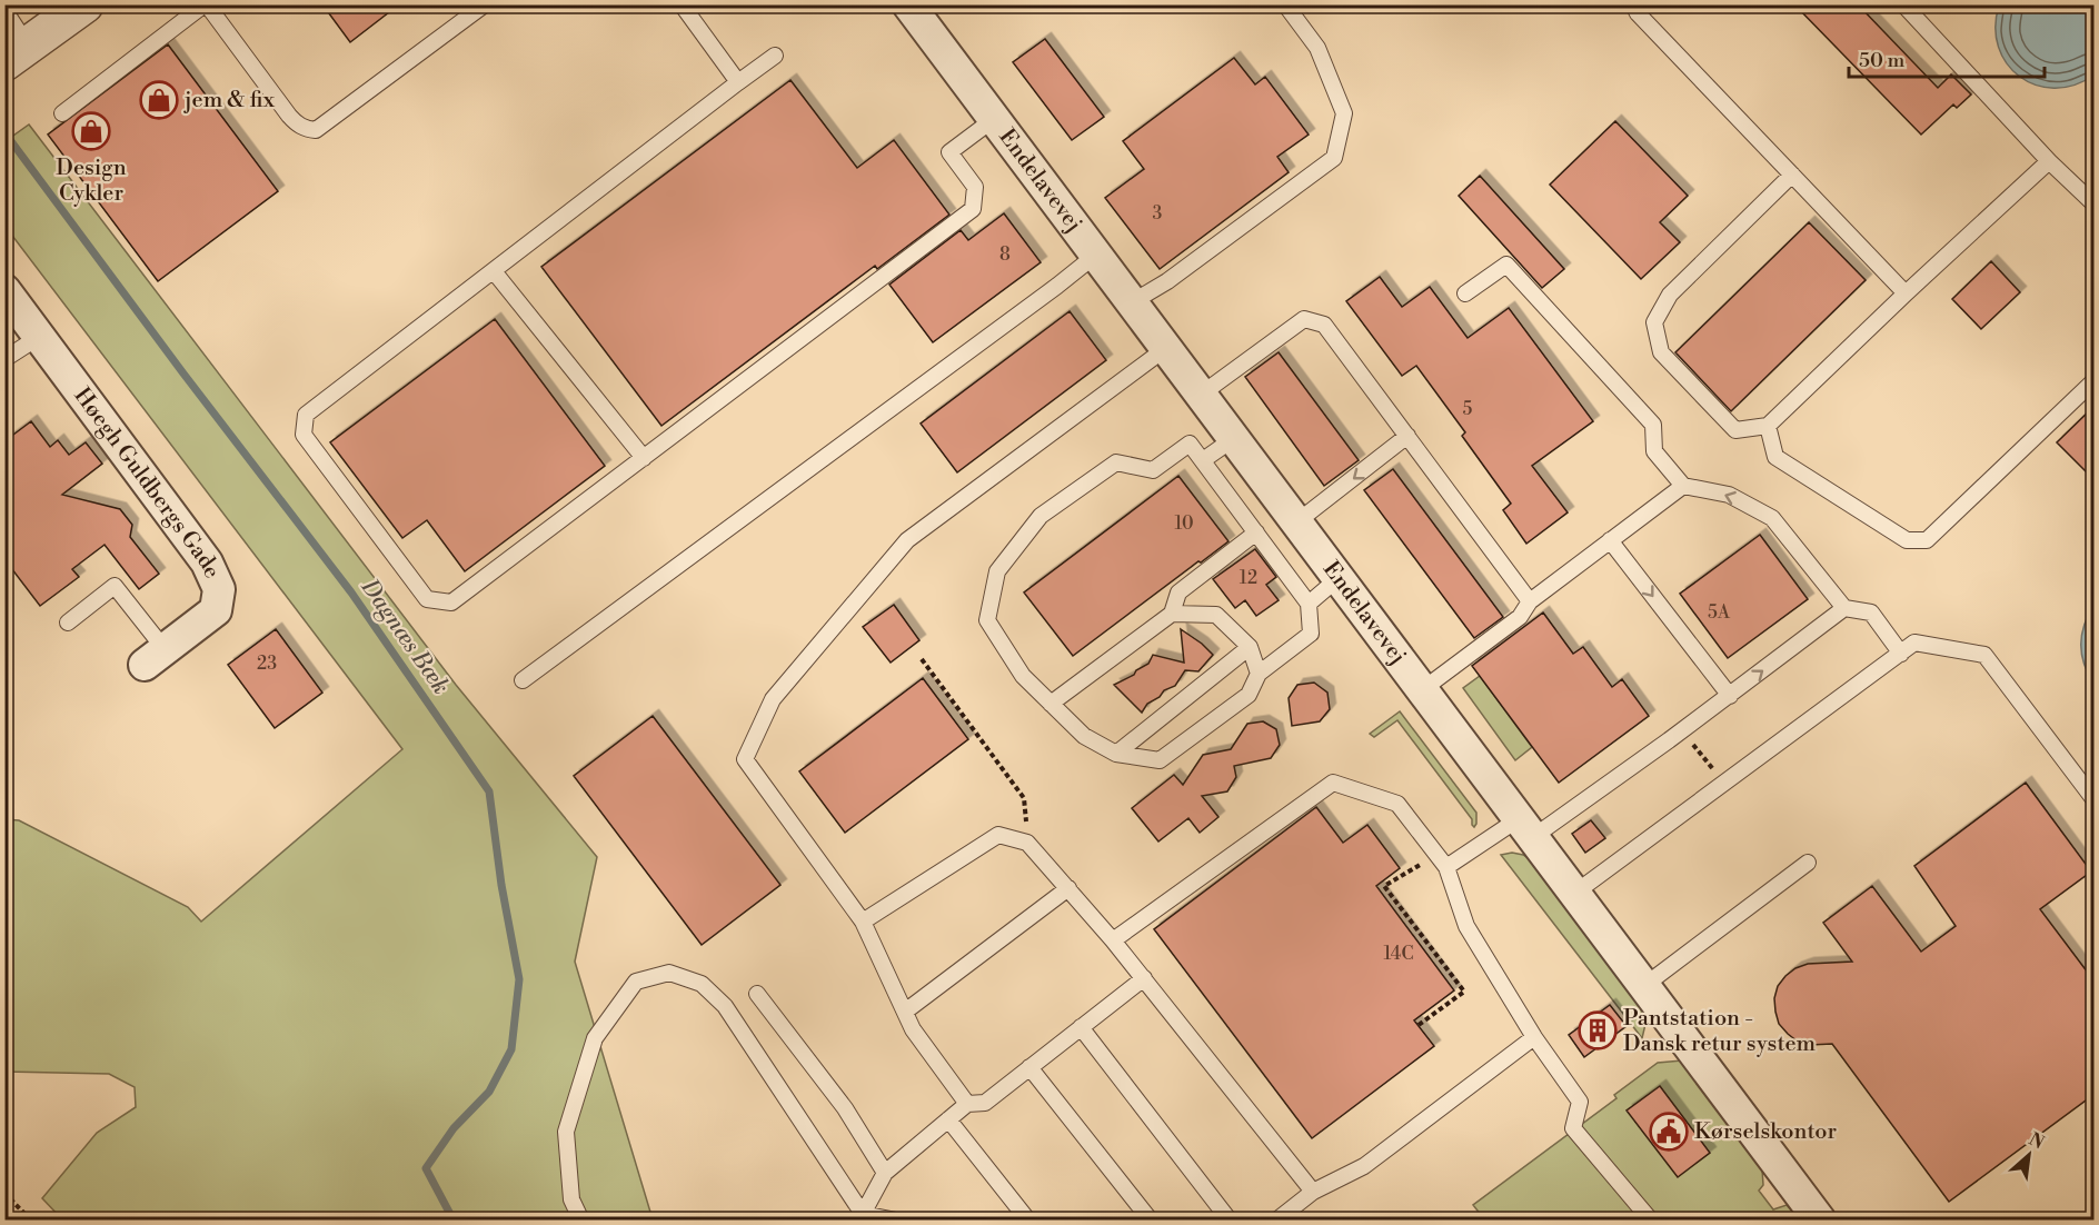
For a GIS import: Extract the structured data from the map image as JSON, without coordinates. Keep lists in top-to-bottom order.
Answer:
{
  "streets": {
    "street": ["Endelavevej", "Høegh Guldbergs Gade"]
  },
  "water": ["Dagnæs Bæk"],
  "places": {
    "shop": ["jem & fix", "Design Cykler"],
    "building": ["Pantstation - Dansk retur system"],
    "public building": ["Kørselskontor"]
  },
  "house_numbers": [
    "3",
    "8",
    "5",
    "10",
    "12",
    "5A",
    "23",
    "14C"
  ],
  "scale_bar": "50 m",
  "north": "top right"
}
